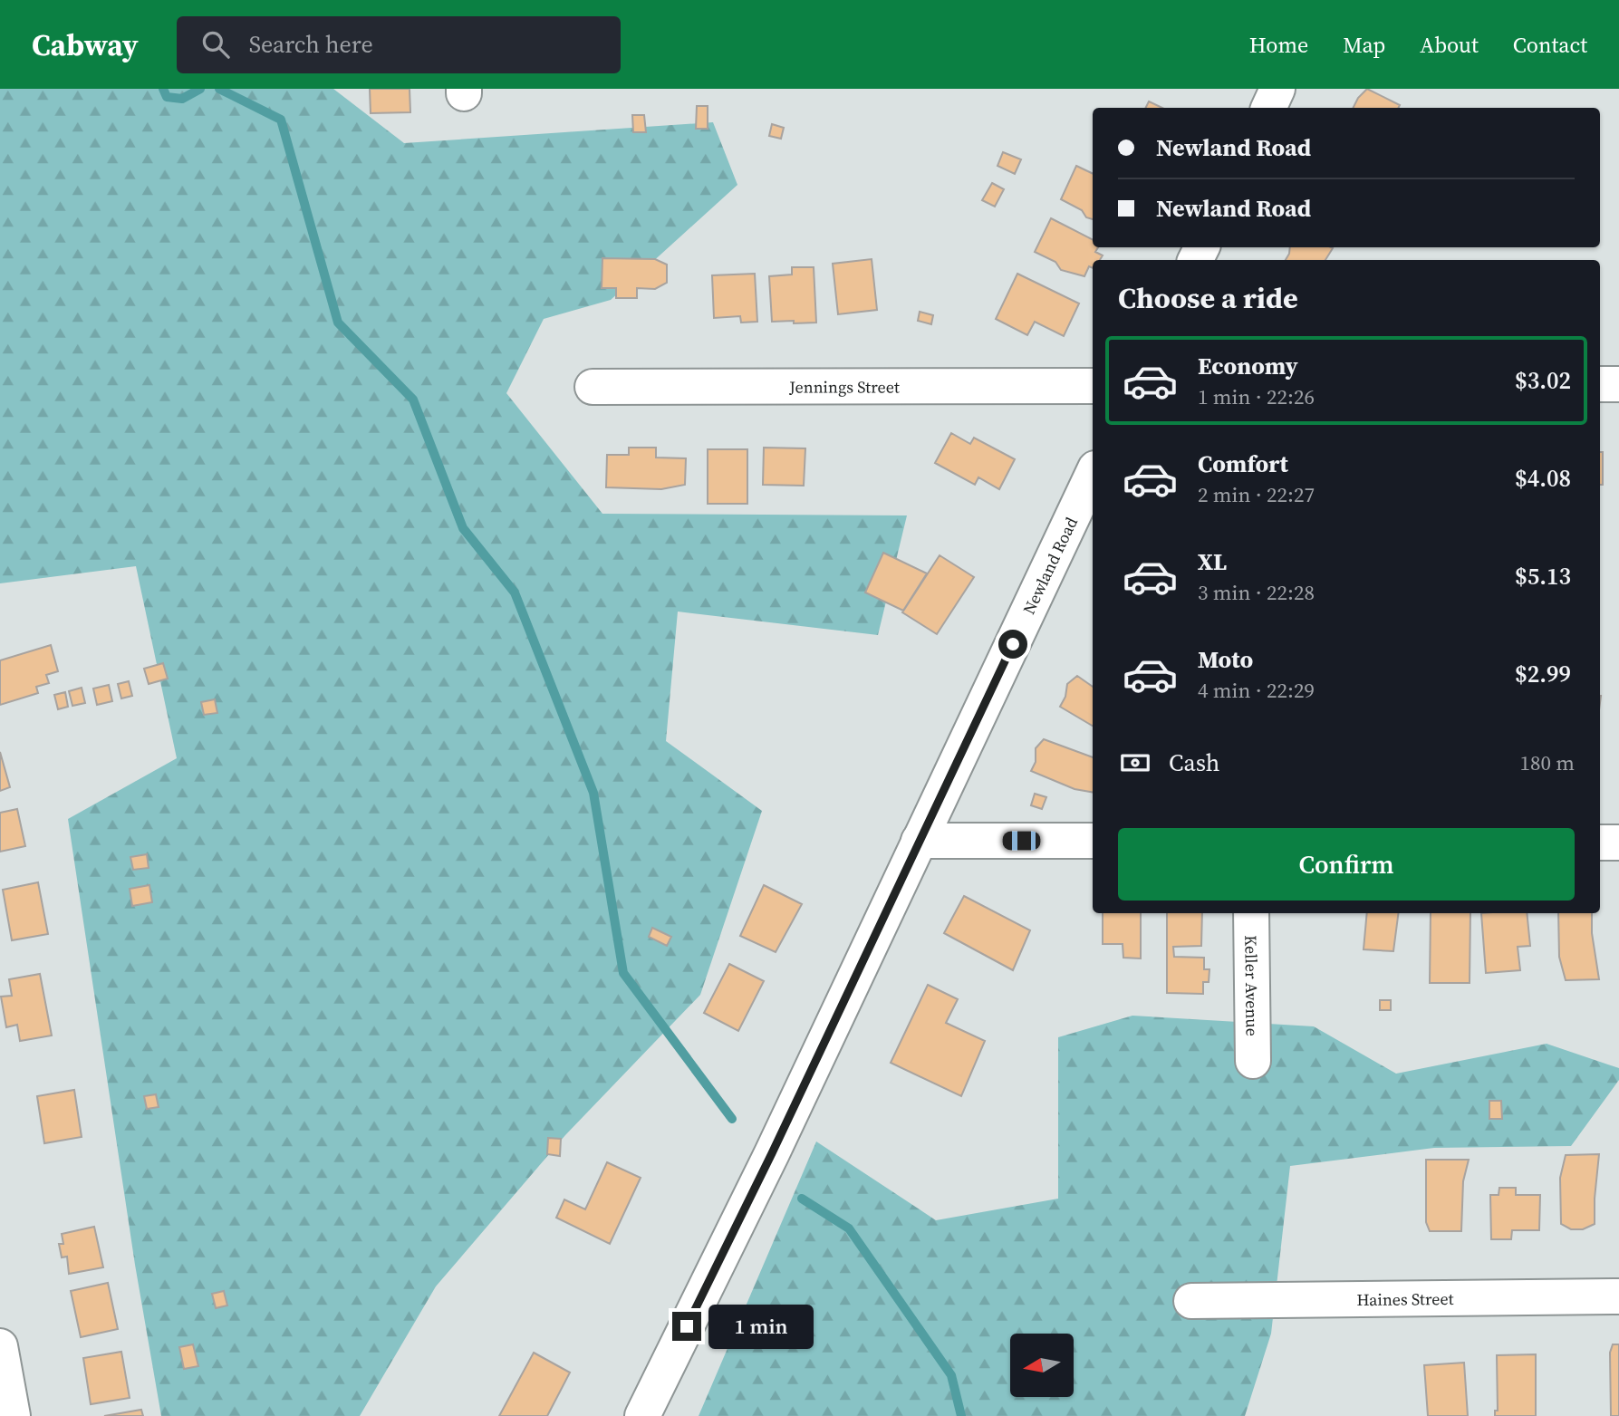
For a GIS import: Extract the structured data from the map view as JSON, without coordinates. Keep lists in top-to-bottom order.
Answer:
{
  "streets": {
    "street": [
      "Jennings Street",
      "Newland Road",
      "Keller Avenue",
      "Haines Street"
    ]
  },
  "north": "left",
  "page": {
    "header": "Cabway",
    "search": "Search here",
    "nav": [
      "Home",
      "Map",
      "About",
      "Contact"
    ],
    "banner": ["Newland Road", "Newland Road"],
    "heading": "Choose a ride",
    "list": [
      {
        "name": "Economy",
        "note": "1 min · 22:26",
        "value": "$3.02"
      },
      {
        "name": "Comfort",
        "note": "2 min · 22:27",
        "value": "$4.08"
      },
      {
        "name": "XL",
        "note": "3 min · 22:28",
        "value": "$5.13"
      },
      {
        "name": "Moto",
        "note": "4 min · 22:29",
        "value": "$2.99"
      }
    ],
    "pay": ["Cash", "180 m"],
    "buttons": "Confirm",
    "bubble": "1 min"
  }
}
